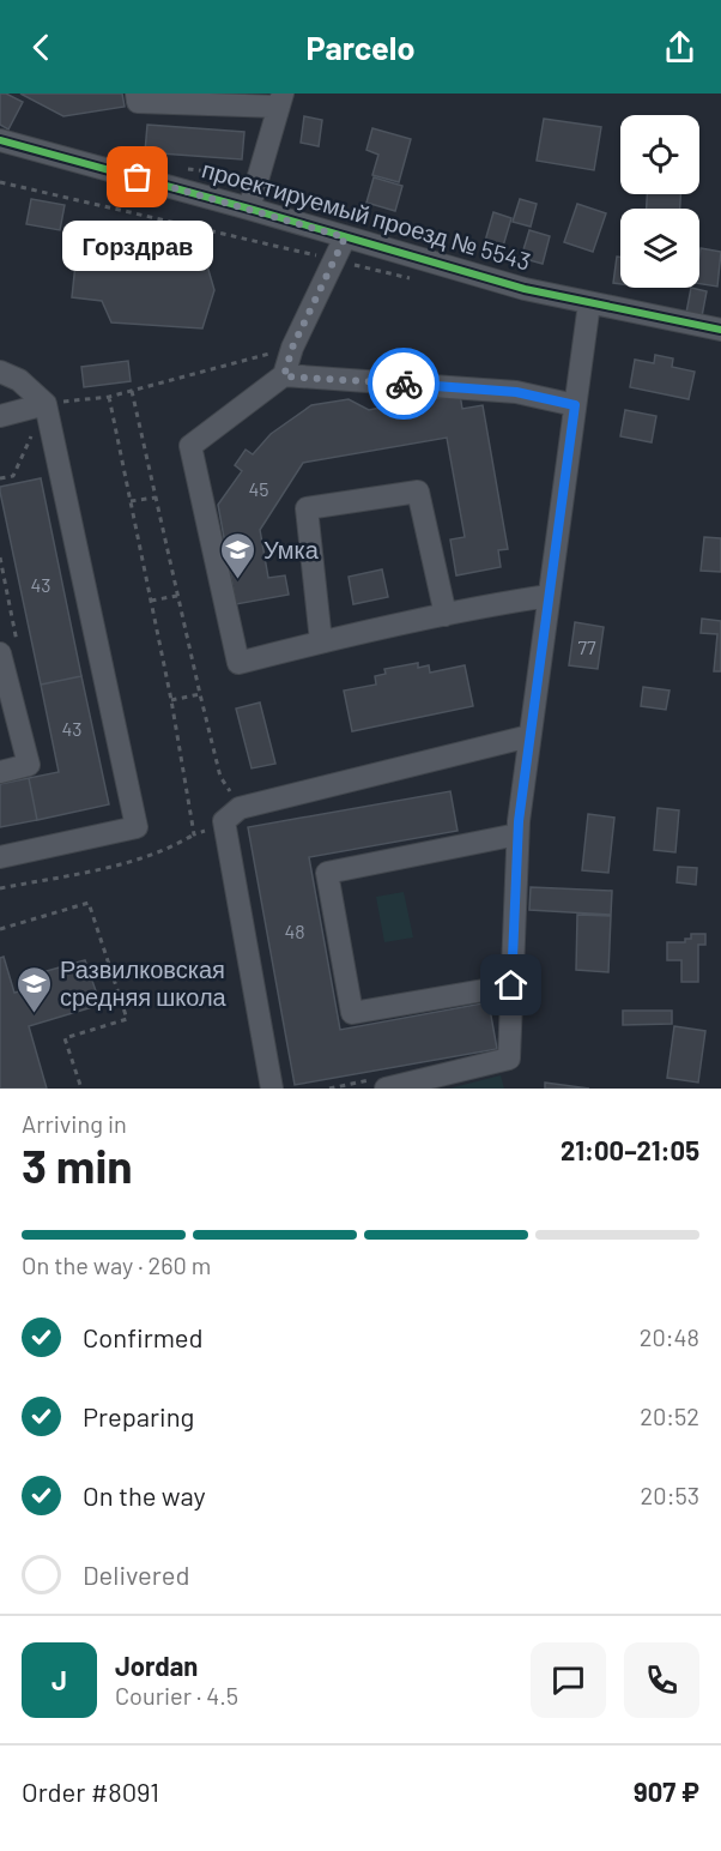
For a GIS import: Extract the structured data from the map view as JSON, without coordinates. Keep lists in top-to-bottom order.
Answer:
{
  "streets": {
    "street": ["проектируемый проезд № 5543"]
  },
  "places": {
    "other": ["Горздрав"],
    "school or university": ["Умка", "Развилковская средняя школа"]
  },
  "house_numbers": [
    "45",
    "43",
    "77",
    "43",
    "48"
  ],
  "page": {
    "header": "Parcelo",
    "bubble": "Горздрав",
    "heading": ["3 min", "Arriving in", "21:00–21:05"],
    "panel": [
      "Jordan",
      "Courier · 4.5",
      "Order #8091",
      "907 ₽"
    ],
    "bar": "On the way · 260 m",
    "list": [
      ["Confirmed", "20:48"],
      ["Preparing", "20:52"],
      ["On the way", "20:53"],
      "Delivered"
    ],
    "round": "J"
  }
}
